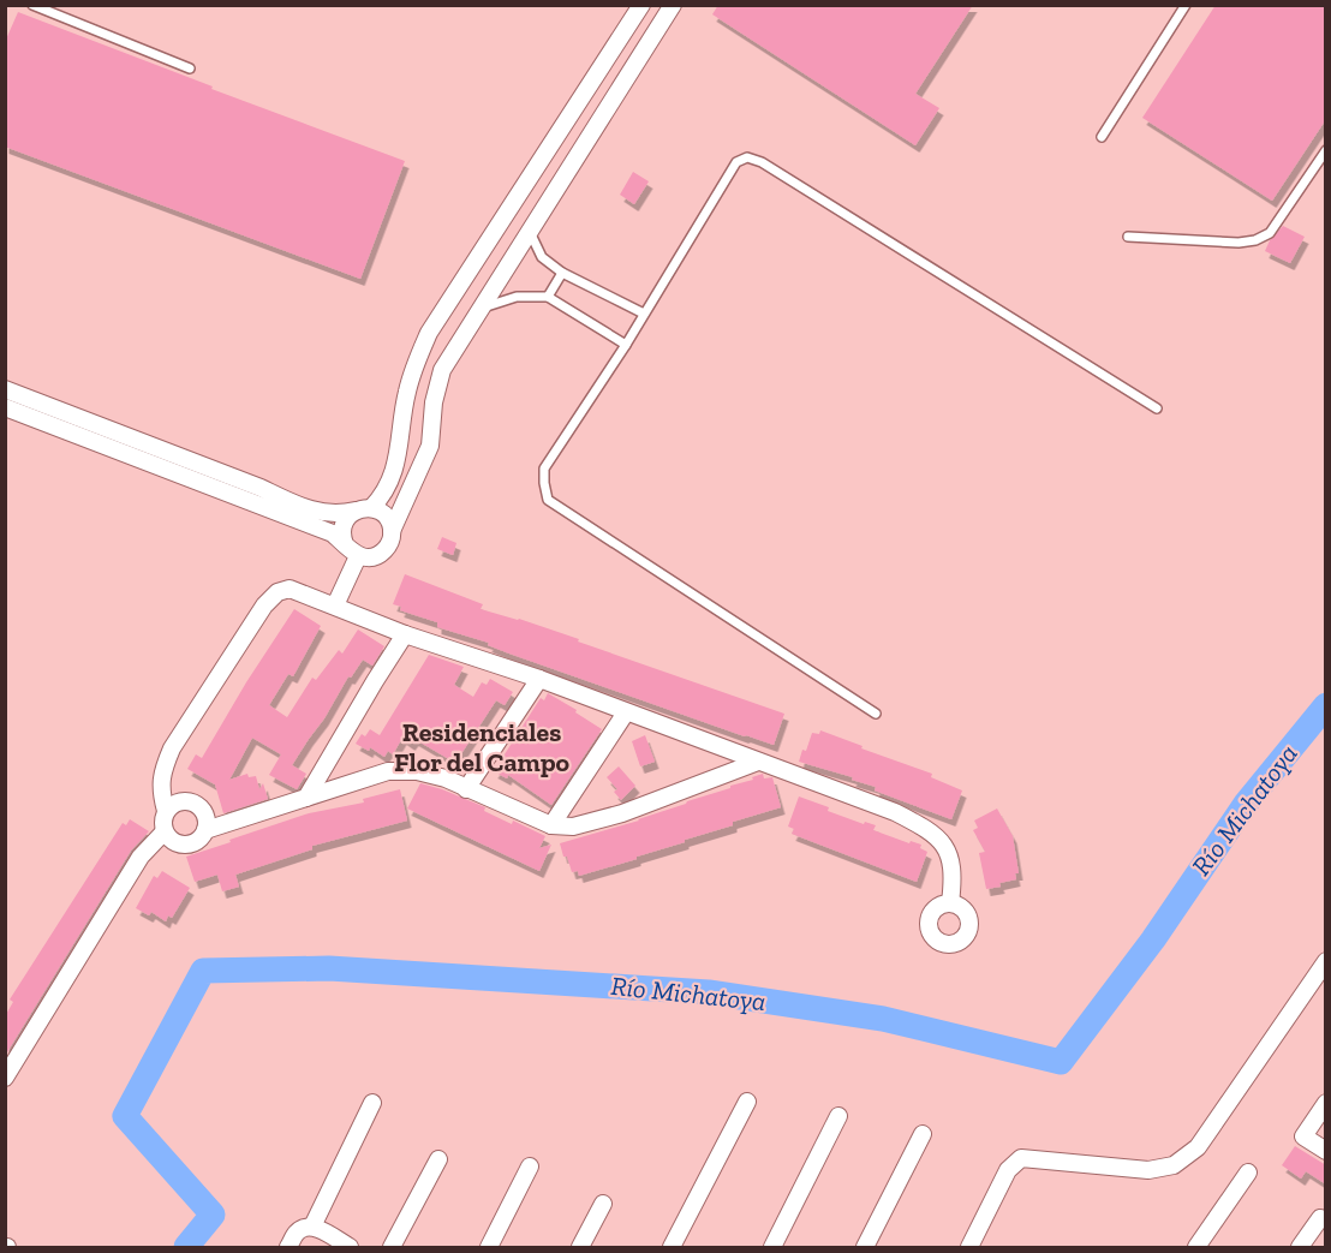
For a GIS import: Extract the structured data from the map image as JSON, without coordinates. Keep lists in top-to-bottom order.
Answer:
{
  "districts": ["Residenciales Flor del Campo"],
  "water": ["Río Michatoya"]
}
